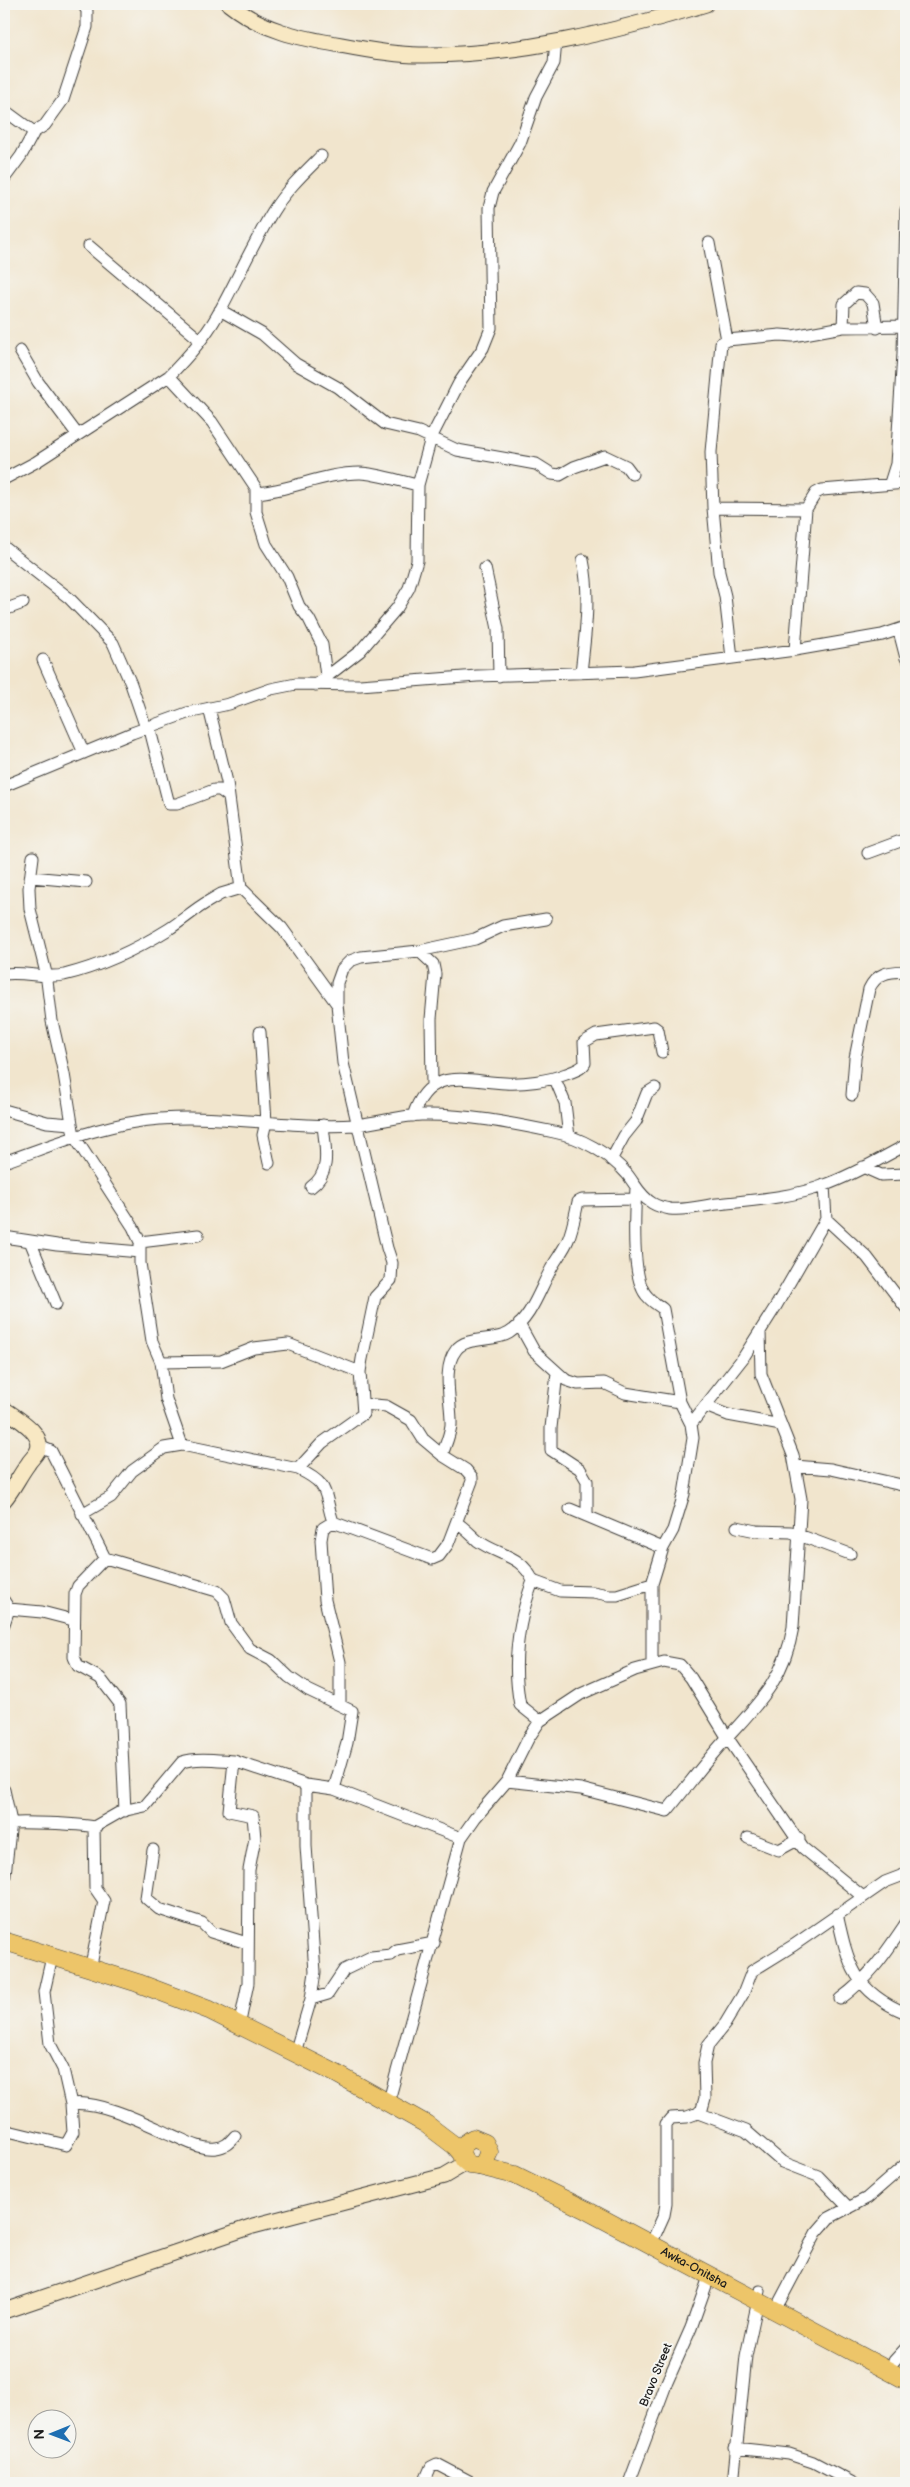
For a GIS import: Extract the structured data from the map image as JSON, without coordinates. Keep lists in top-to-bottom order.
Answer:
{
  "streets": {
    "main road": ["Awka-Onitsha"],
    "street": ["Bravo Street"]
  },
  "crossings": [
    ["Awka-Onitsha", "Bravo Street"]
  ],
  "north": "left"
}
